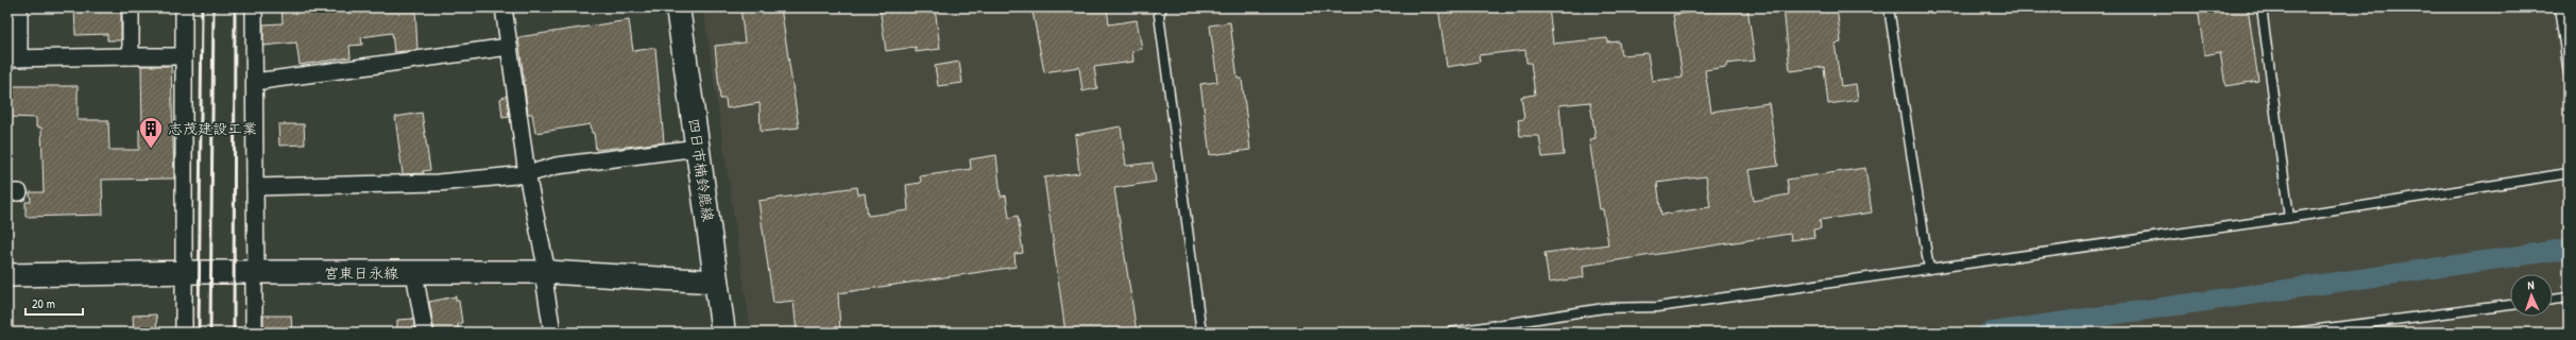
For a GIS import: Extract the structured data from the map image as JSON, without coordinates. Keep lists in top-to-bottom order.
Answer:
{
  "streets": {
    "main road": ["四日市楠鈴鹿線", "宮東日永線"]
  },
  "crossings": [
    ["四日市楠鈴鹿線", "宮東日永線"]
  ],
  "places": {
    "building": ["志茂建設工業"]
  },
  "scale_bar": "20 m",
  "north": "top"
}
